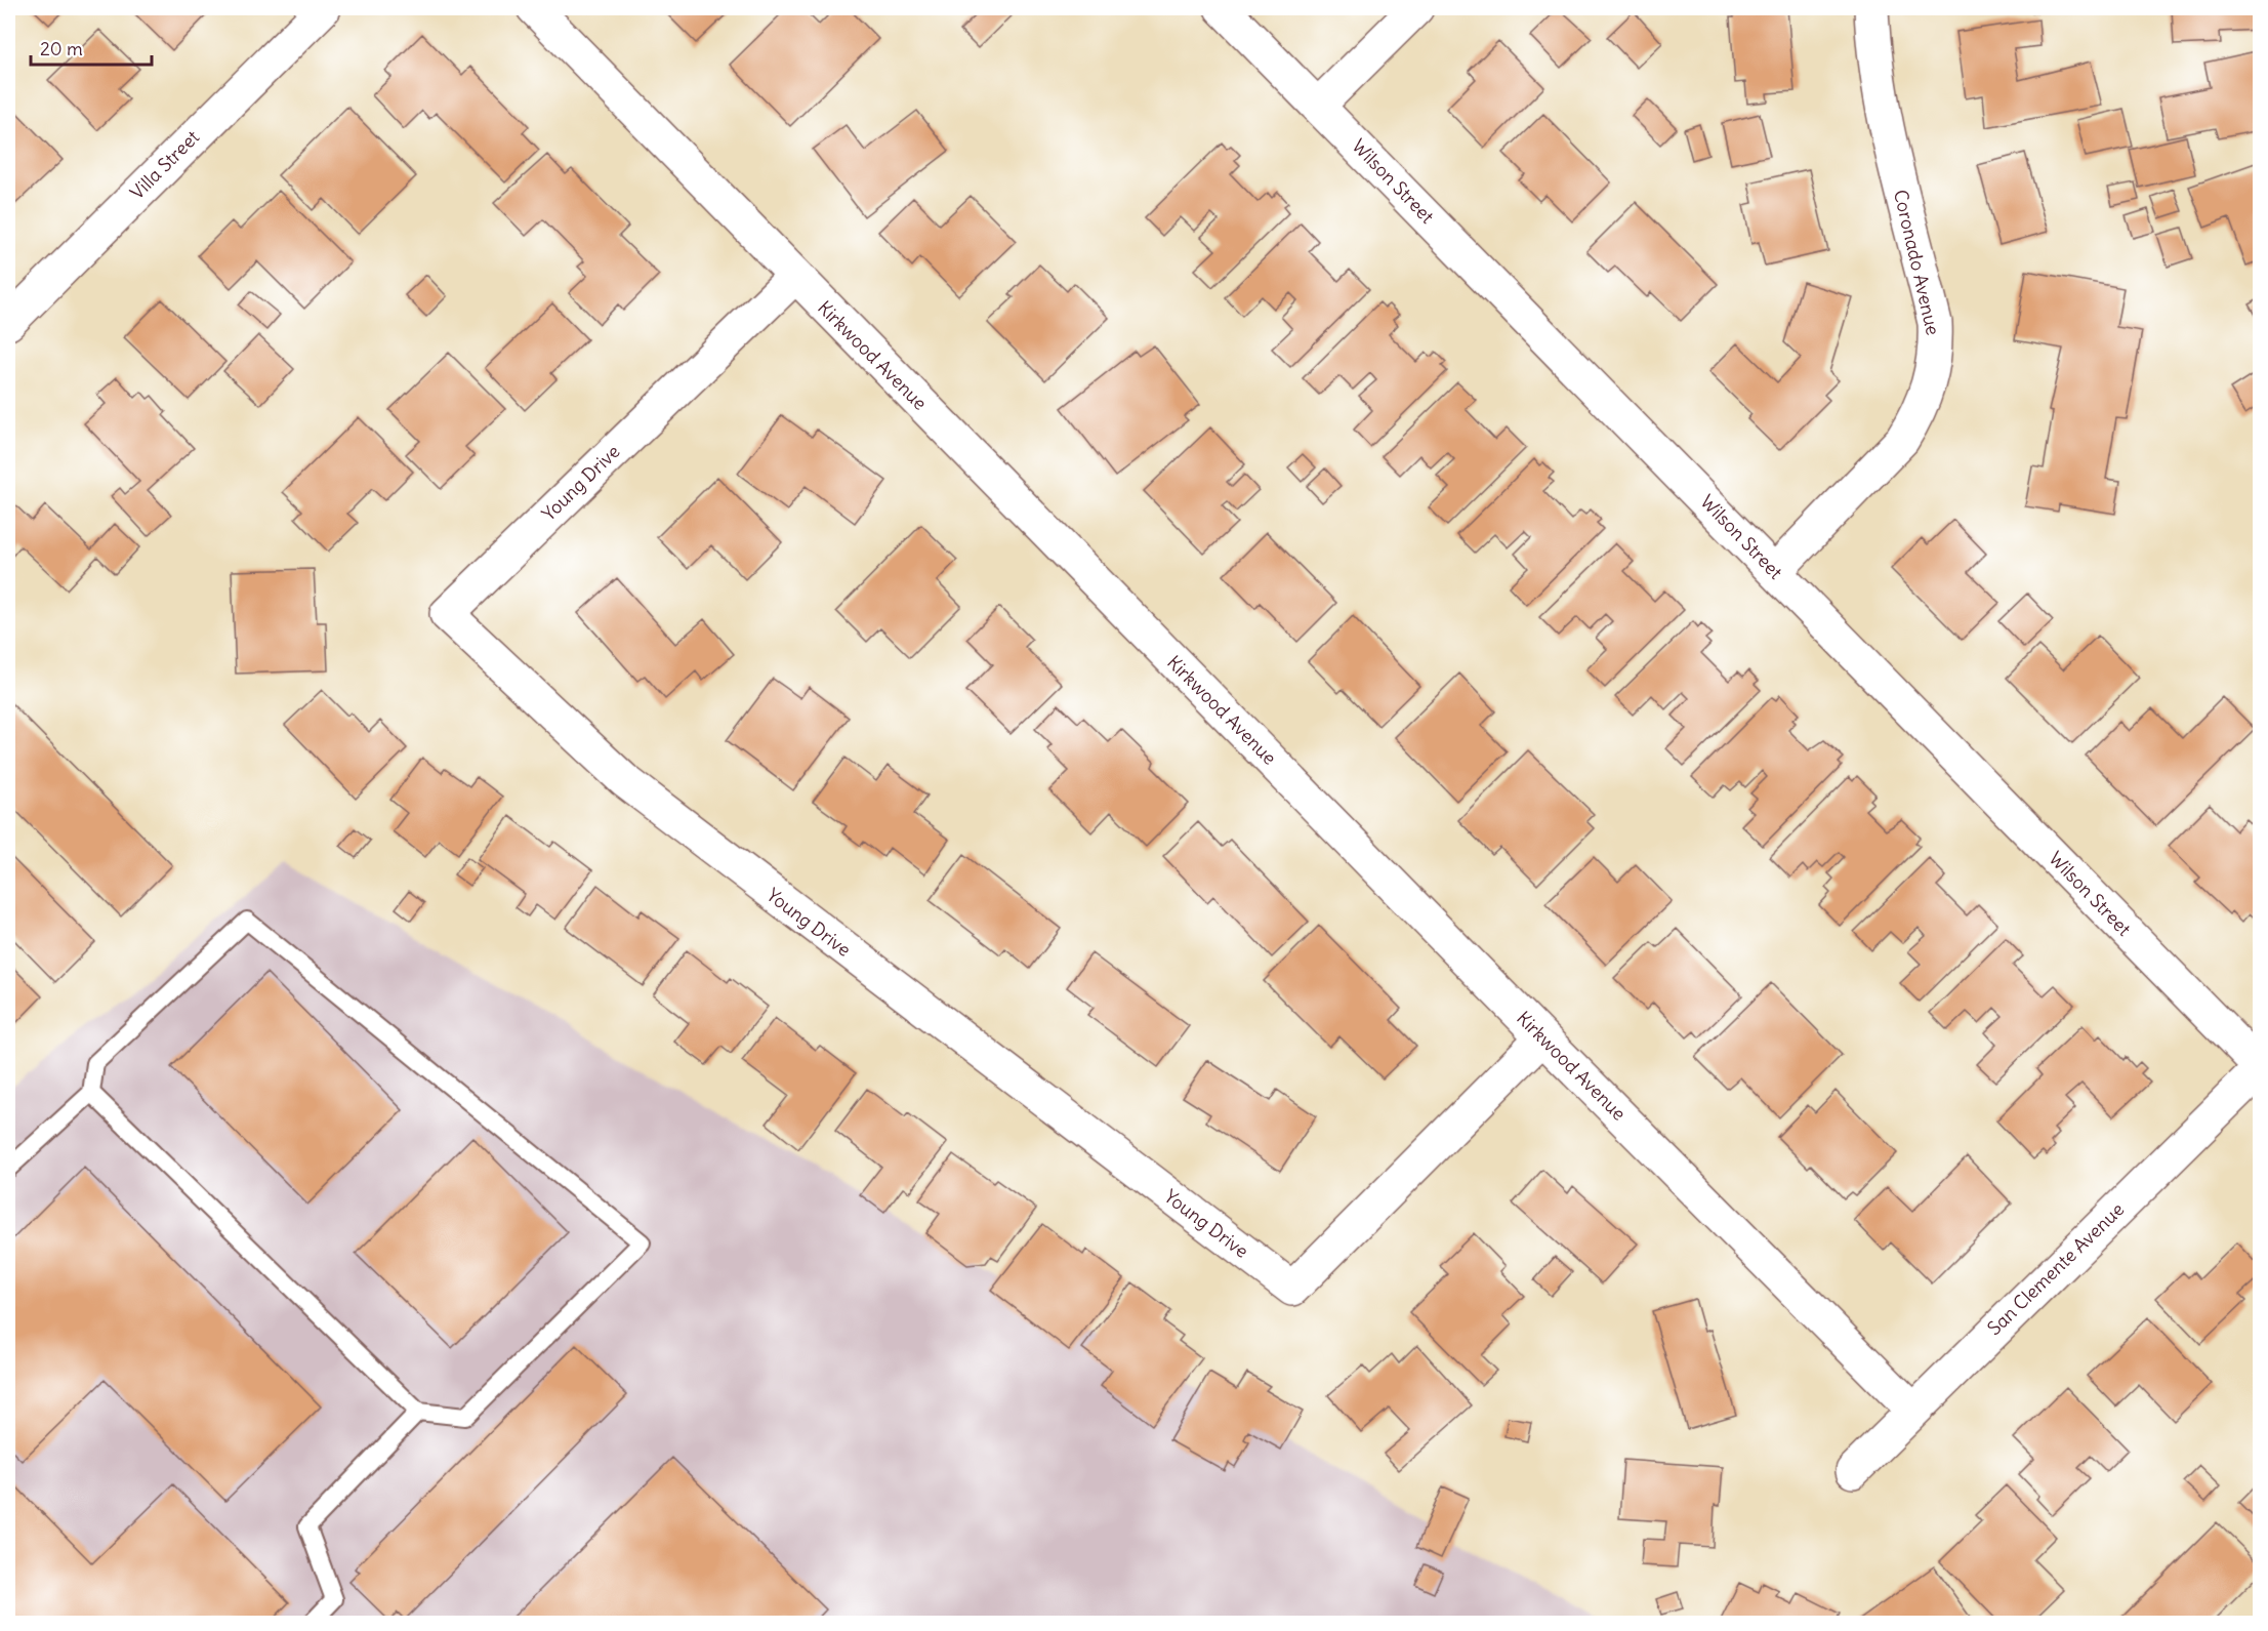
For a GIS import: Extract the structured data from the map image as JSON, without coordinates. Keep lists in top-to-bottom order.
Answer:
{
  "streets": {
    "street": [
      "Villa Street",
      "Wilson Street",
      "Coronado Avenue",
      "Kirkwood Avenue",
      "Young Drive",
      "San Clemente Avenue"
    ]
  },
  "crossings": [
    ["Wilson Street", "Coronado Avenue"],
    ["Wilson Street", "San Clemente Avenue"],
    ["Kirkwood Avenue", "Young Drive"],
    ["Kirkwood Avenue", "San Clemente Avenue"]
  ],
  "scale_bar": "20 m"
}
